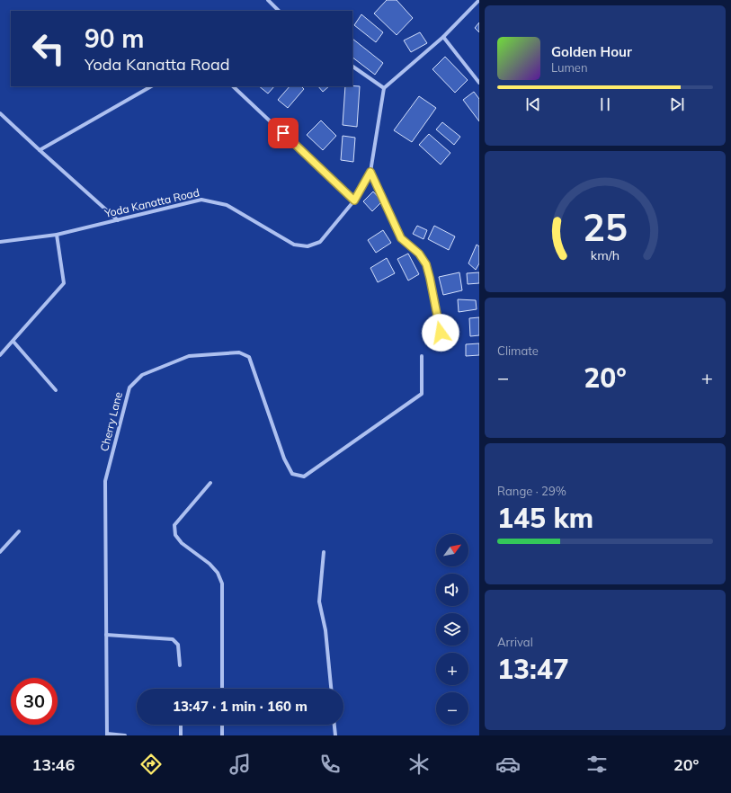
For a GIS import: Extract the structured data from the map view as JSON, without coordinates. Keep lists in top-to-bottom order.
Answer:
{
  "streets": {
    "street": ["Yoda Kanatta Road", "Cherry Lane"]
  },
  "north": "top right",
  "page": {
    "turn": ["90 m", "Yoda Kanatta Road"],
    "song": ["Golden Hour", "Lumen"],
    "tile": [
      "Climate",
      ["Range · 29%", "145 km"],
      ["Arrival", "13:47"]
    ],
    "heat": ["−", "20°", "+"],
    "map_buttons": ["+", "−"],
    "limit": "30",
    "trip": "13:47 · 1 min · 160 m",
    "tabs": ["13:46", "20°"],
    "gauge": ["25", "km/h"]
  }
}
